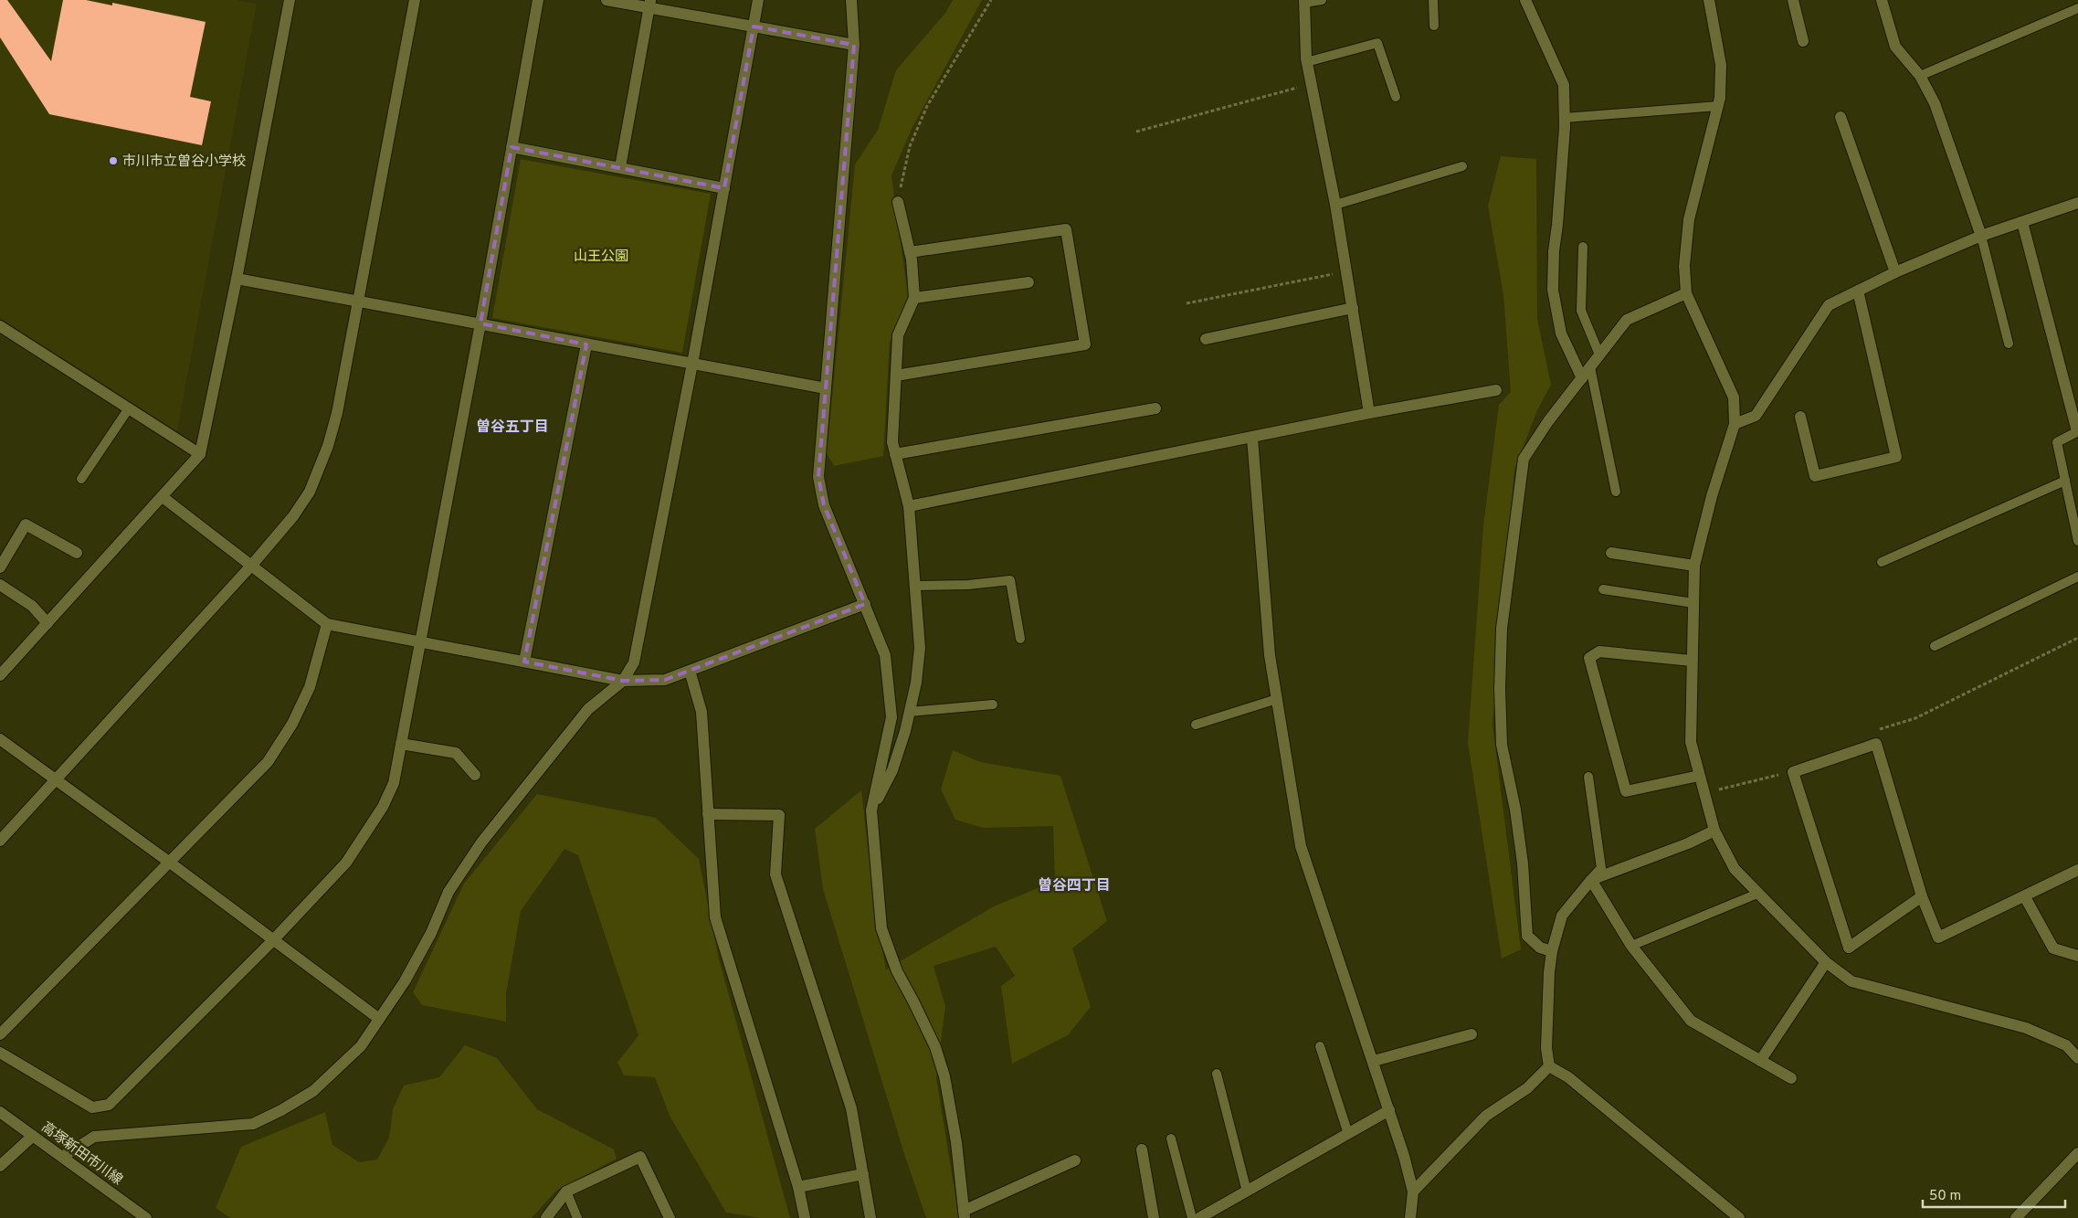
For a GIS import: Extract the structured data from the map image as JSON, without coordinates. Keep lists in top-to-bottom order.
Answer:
{
  "streets": {
    "street": ["高塚新田市川線"]
  },
  "districts": ["曽谷五丁目", "曽谷四丁目"],
  "parks": ["山王公園"],
  "places": ["市川市立曽谷小学校"],
  "scale_bar": "50 m"
}
